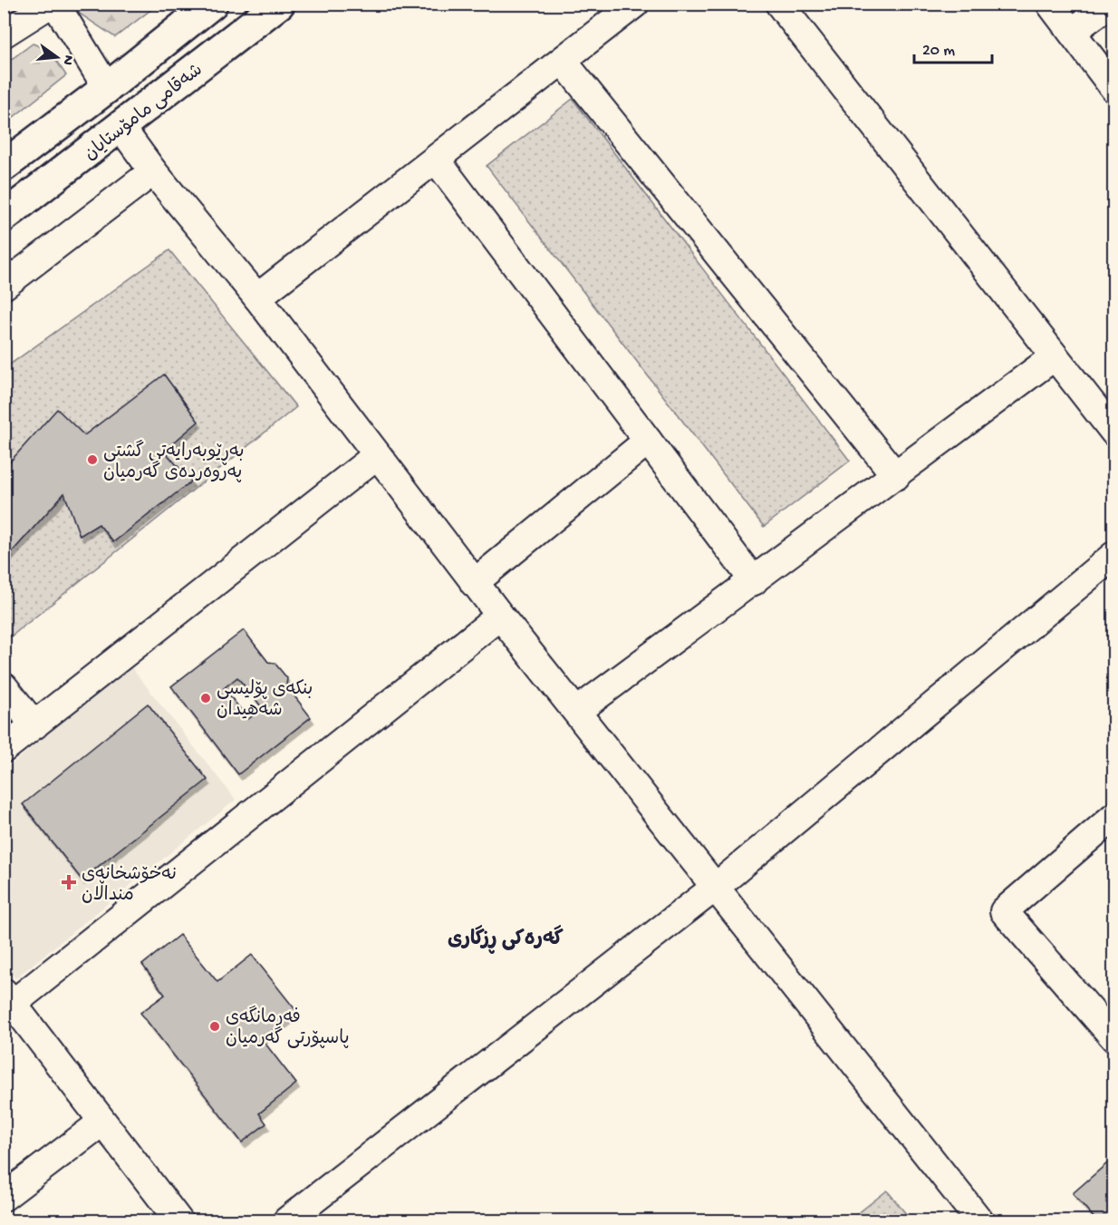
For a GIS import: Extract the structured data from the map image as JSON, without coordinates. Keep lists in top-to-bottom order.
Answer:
{
  "streets": {
    "main road": ["شەقامی مامۆستایان"]
  },
  "districts": ["گەرەکی ڕزگاری"],
  "places": {
    "other": ["بەڕێوبەرایەتی گشتی پەروەردەی گەرمیان", "بنکەی پۆلیسی شەهیدان", "فەرمانگەی پاسپۆرتی گەرمیان"],
    "health": ["نەخۆشخانەی منداڵان"]
  },
  "scale_bar": "20 m",
  "north": "right"
}
